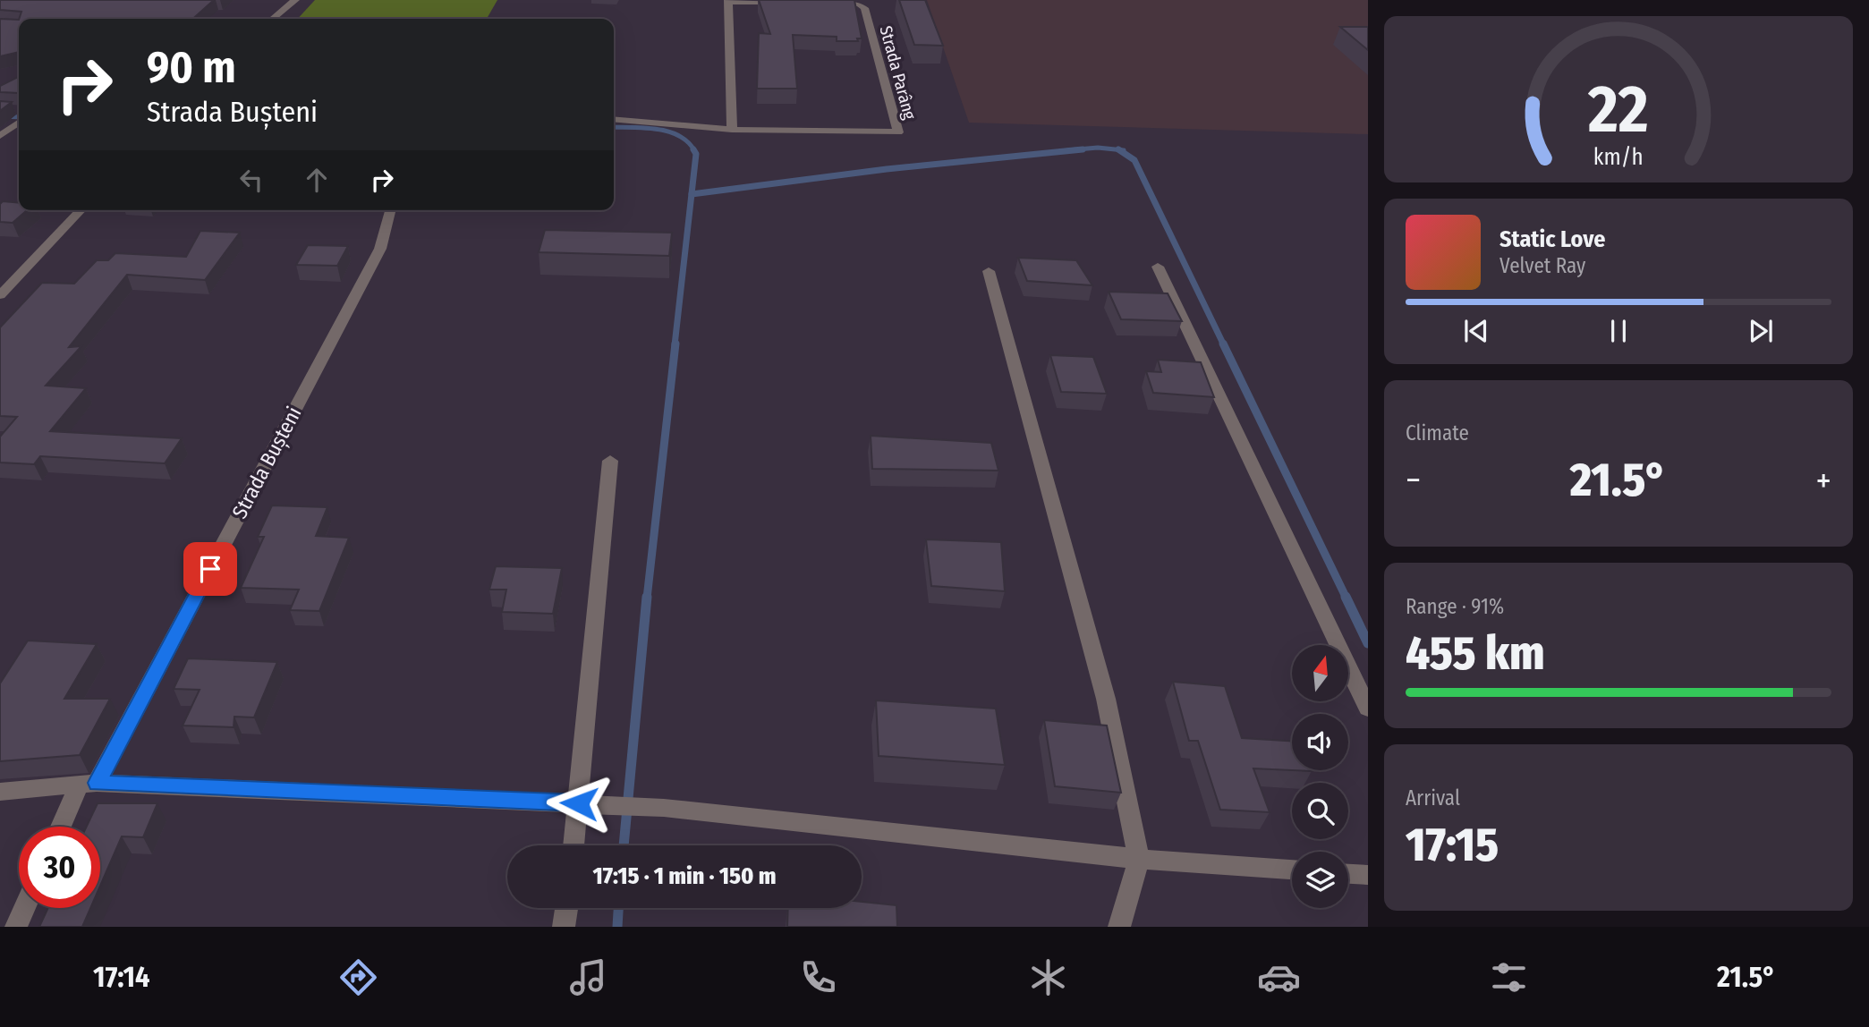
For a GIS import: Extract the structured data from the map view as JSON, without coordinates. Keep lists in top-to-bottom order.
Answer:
{
  "streets": {
    "street": ["Strada Parâng", "Strada Bușteni"]
  },
  "north": "top",
  "page": {
    "turn": ["90 m", "Strada Bușteni"],
    "song": ["Static Love", "Velvet Ray"],
    "tile": [
      "Climate",
      ["Range · 91%", "455 km"],
      ["Arrival", "17:15"]
    ],
    "heat": ["−", "21.5°", "+"],
    "limit": "30",
    "trip": "17:15 · 1 min · 150 m",
    "tabs": ["17:14", "21.5°"],
    "gauge": ["22", "km/h"]
  }
}
